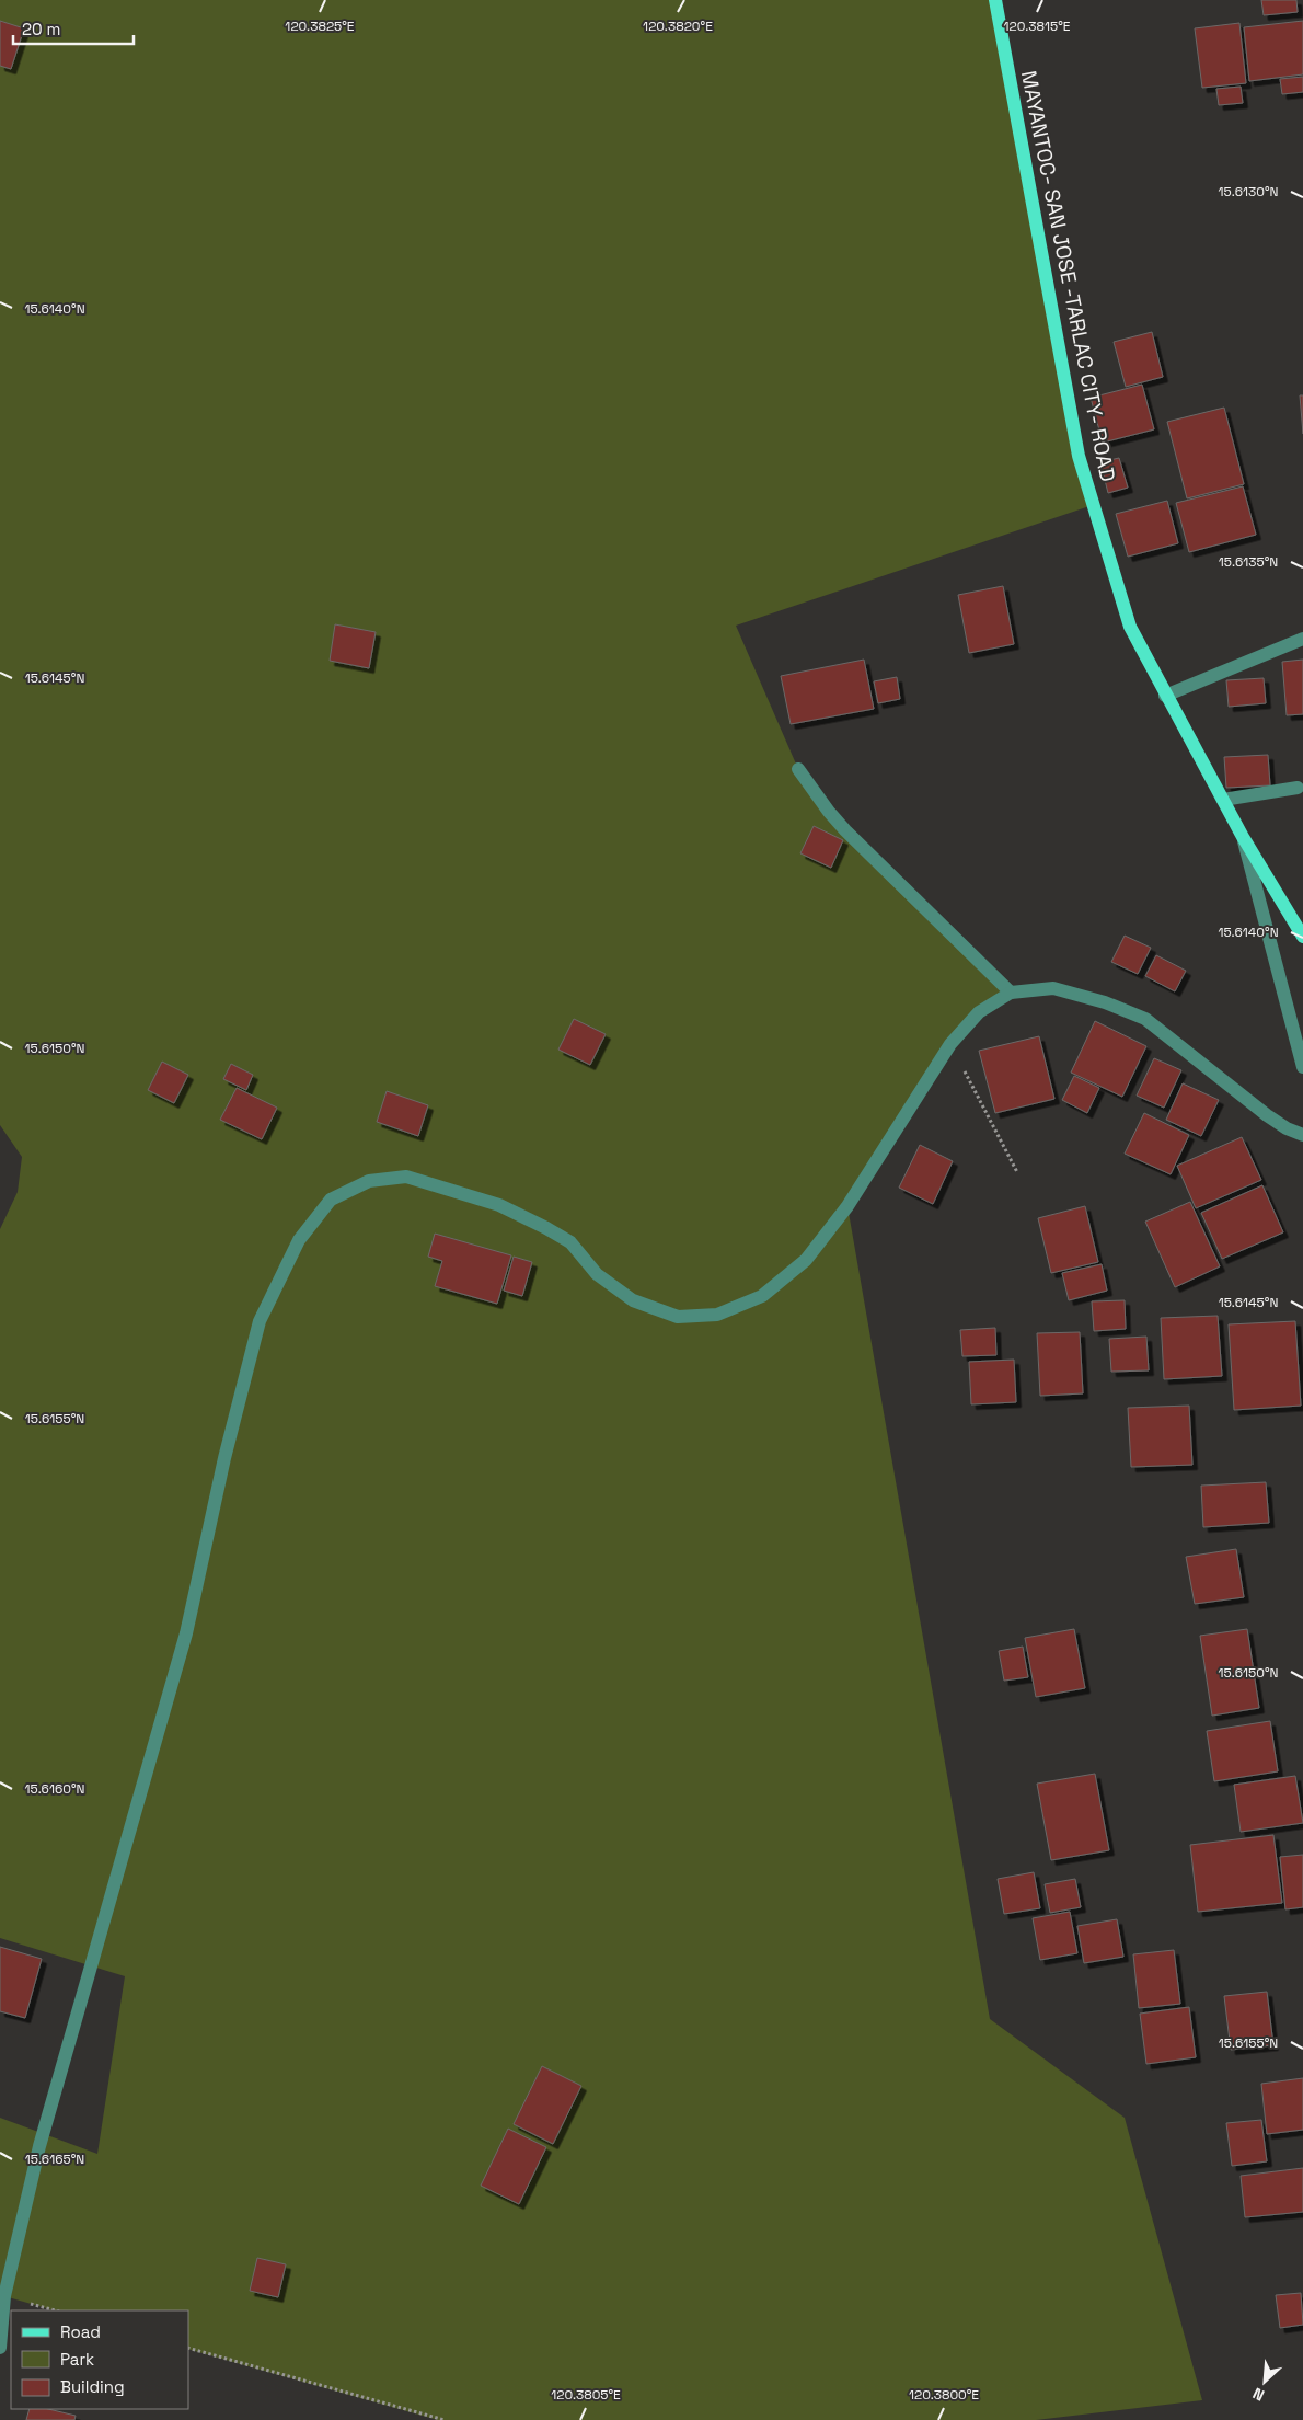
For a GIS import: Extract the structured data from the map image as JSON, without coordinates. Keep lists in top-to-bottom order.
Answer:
{
  "streets": {
    "main road": ["MAYANTOC- SAN JOSE -TARLAC CITY- ROAD"]
  },
  "legend": ["Road", "Park", "Building"],
  "scale_bar": "20 m",
  "north": "bottom left",
  "coordinates": [
    "120.3825°E",
    "120.3820°E",
    "120.3815°E",
    "15.6130°N",
    "15.6140°N",
    "15.6135°N",
    "15.6145°N",
    "15.6150°N",
    "15.6155°N",
    "15.6160°N",
    "15.6165°N",
    "120.3805°E",
    "120.3800°E"
  ]
}
